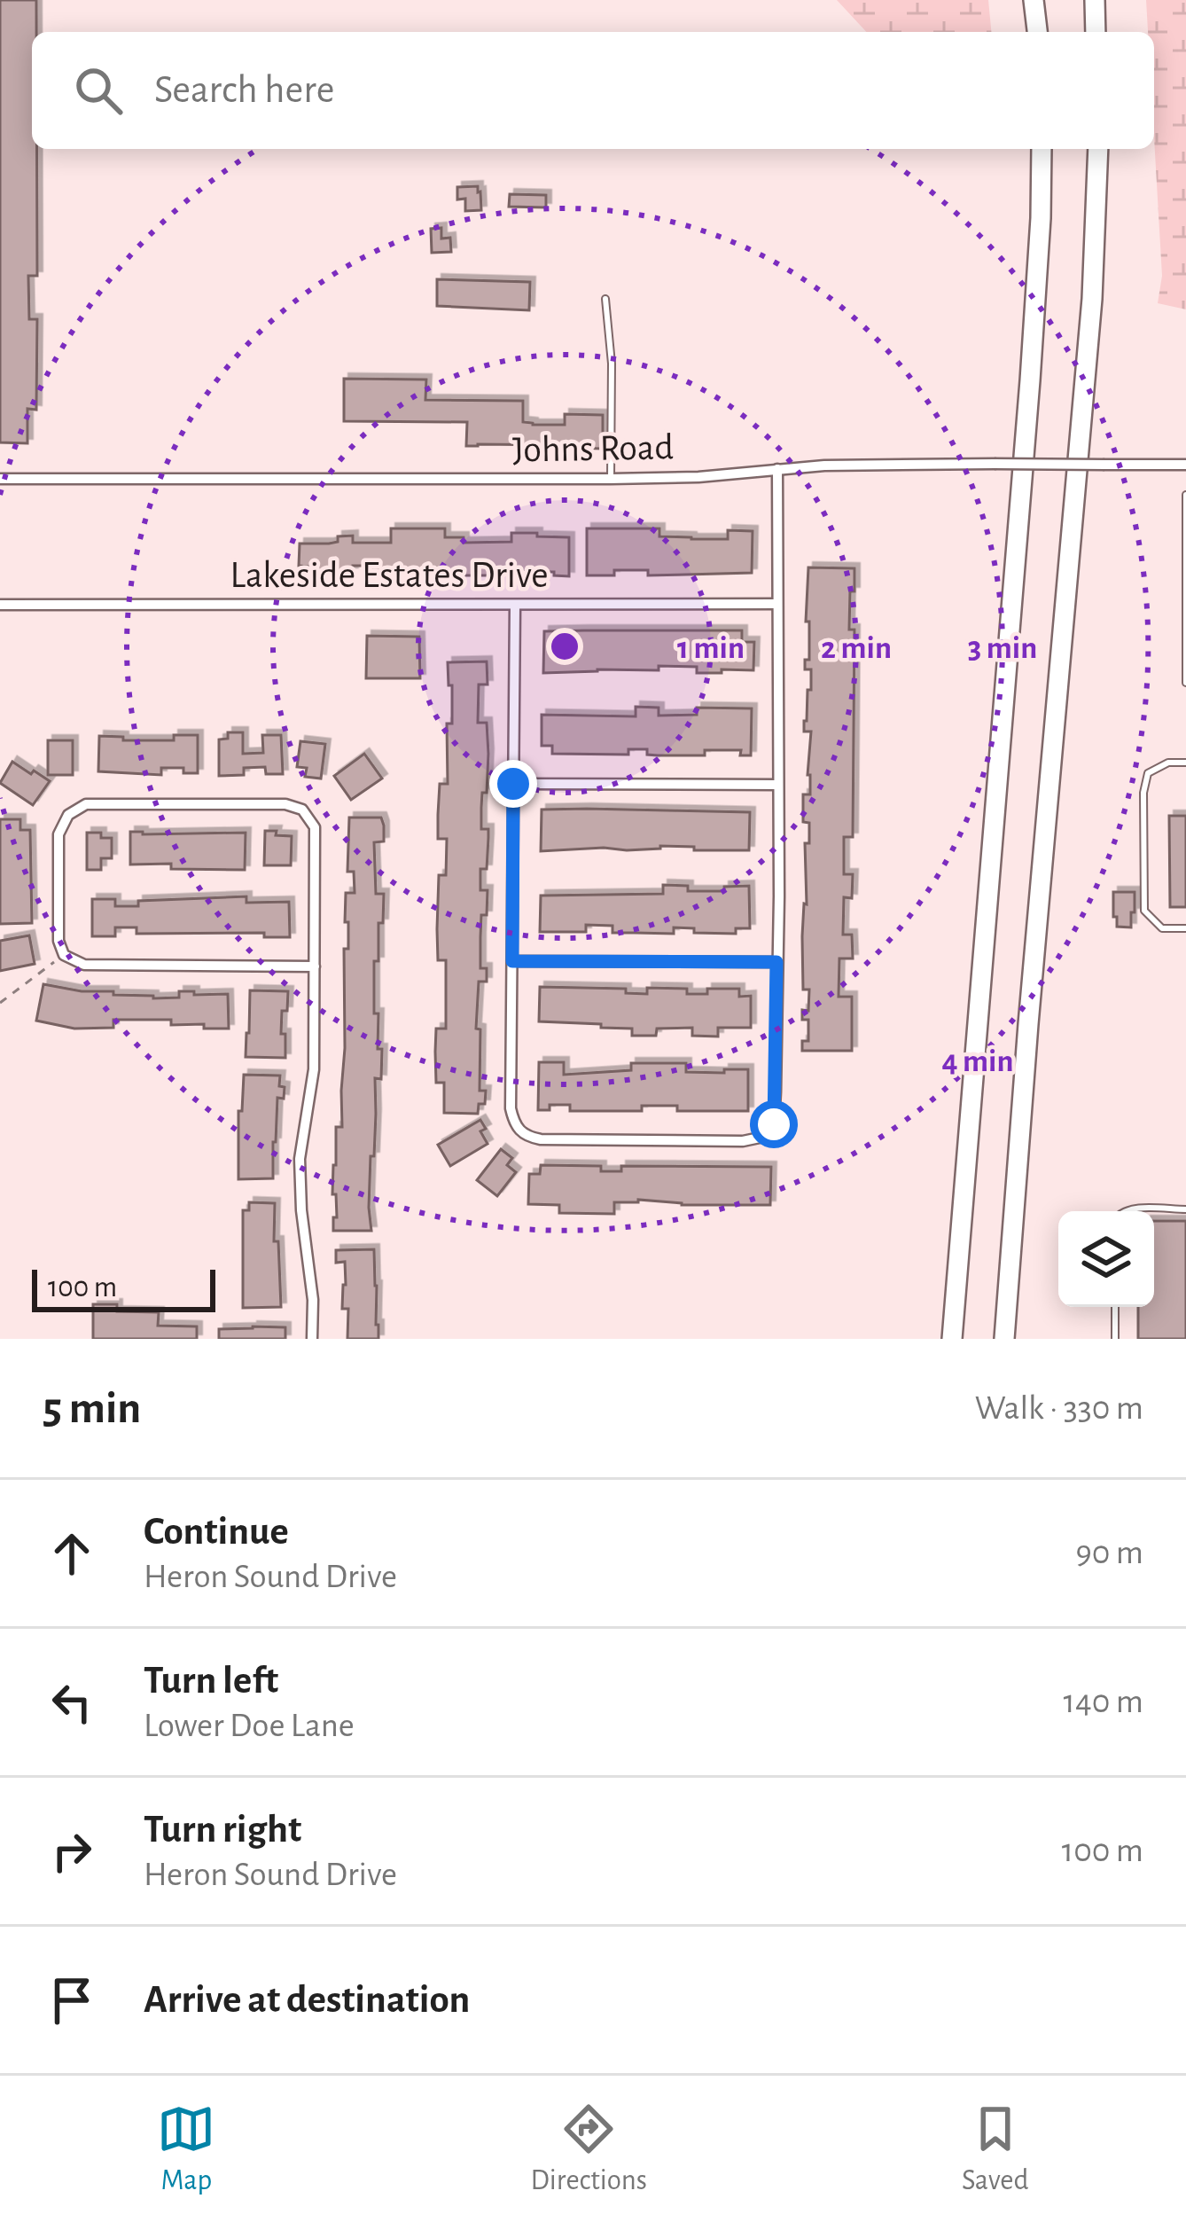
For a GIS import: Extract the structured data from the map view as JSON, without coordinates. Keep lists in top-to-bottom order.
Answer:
{
  "streets": {
    "street": ["Johns Road", "Lakeside Estates Drive"]
  },
  "scale_bar": "100 m",
  "page": {
    "search": "Search here",
    "scale": "100 m",
    "heading": ["5 min", "Walk · 330 m"],
    "list": [
      ["Continue", "Heron Sound Drive", "90 m"],
      ["Turn left", "Lower Doe Lane", "140 m"],
      ["Turn right", "Heron Sound Drive", "100 m"],
      "Arrive at destination"
    ],
    "nav": ["Map", "Directions", "Saved"]
  },
  "rings": [
    "1 min",
    "2 min",
    "3 min",
    "4 min"
  ]
}
